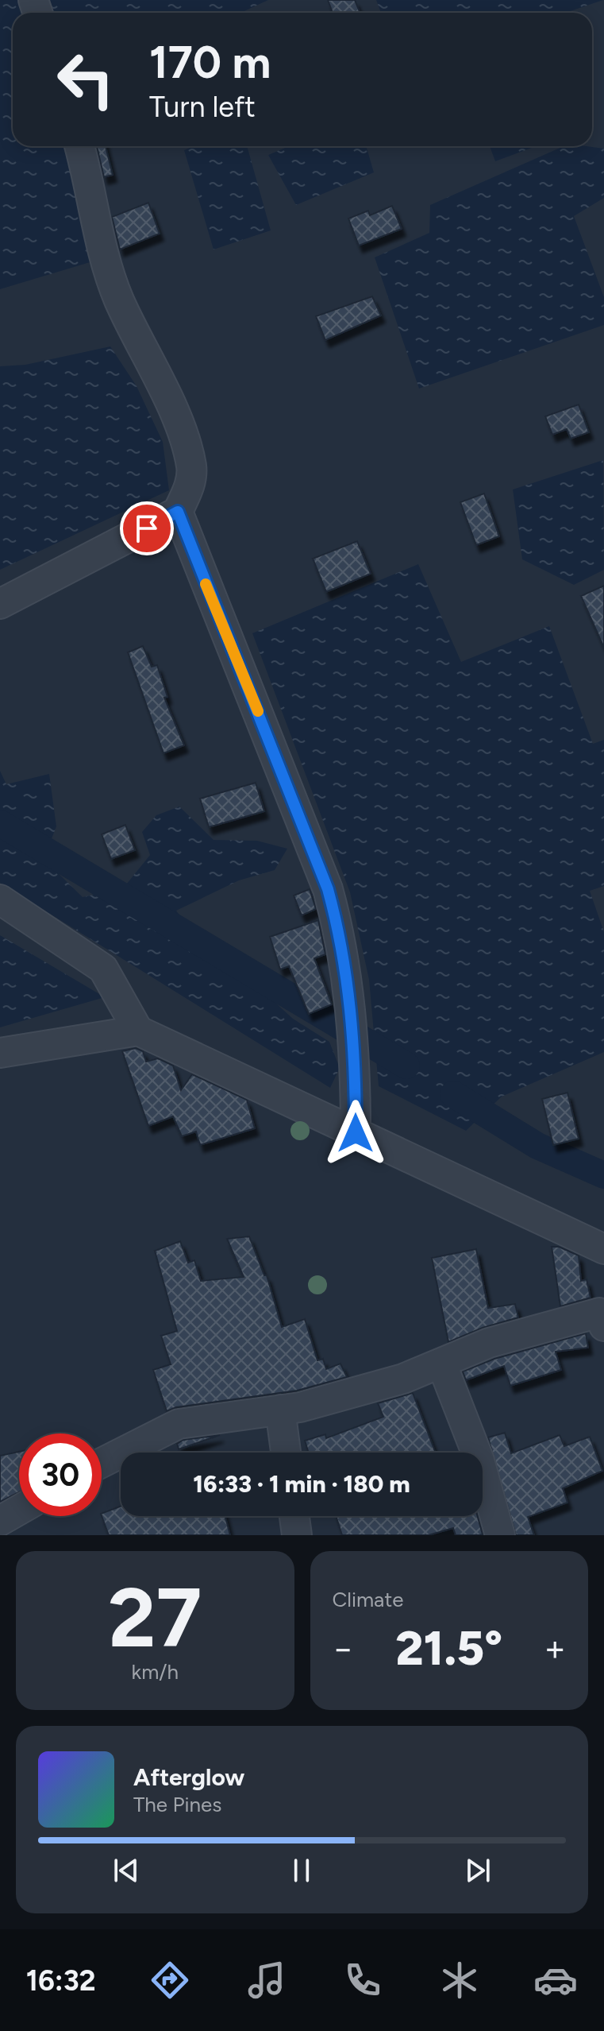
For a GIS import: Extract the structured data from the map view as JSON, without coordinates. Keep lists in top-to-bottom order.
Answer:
{
  "page": {
    "turn": ["170 m", "Turn left"],
    "limit": "30",
    "trip": "16:33 · 1 min · 180 m",
    "tile": [
      ["27", "km/h"],
      "Climate"
    ],
    "heat": ["−", "21.5°", "+"],
    "song": ["Afterglow", "The Pines"],
    "tabs": "16:32"
  }
}
